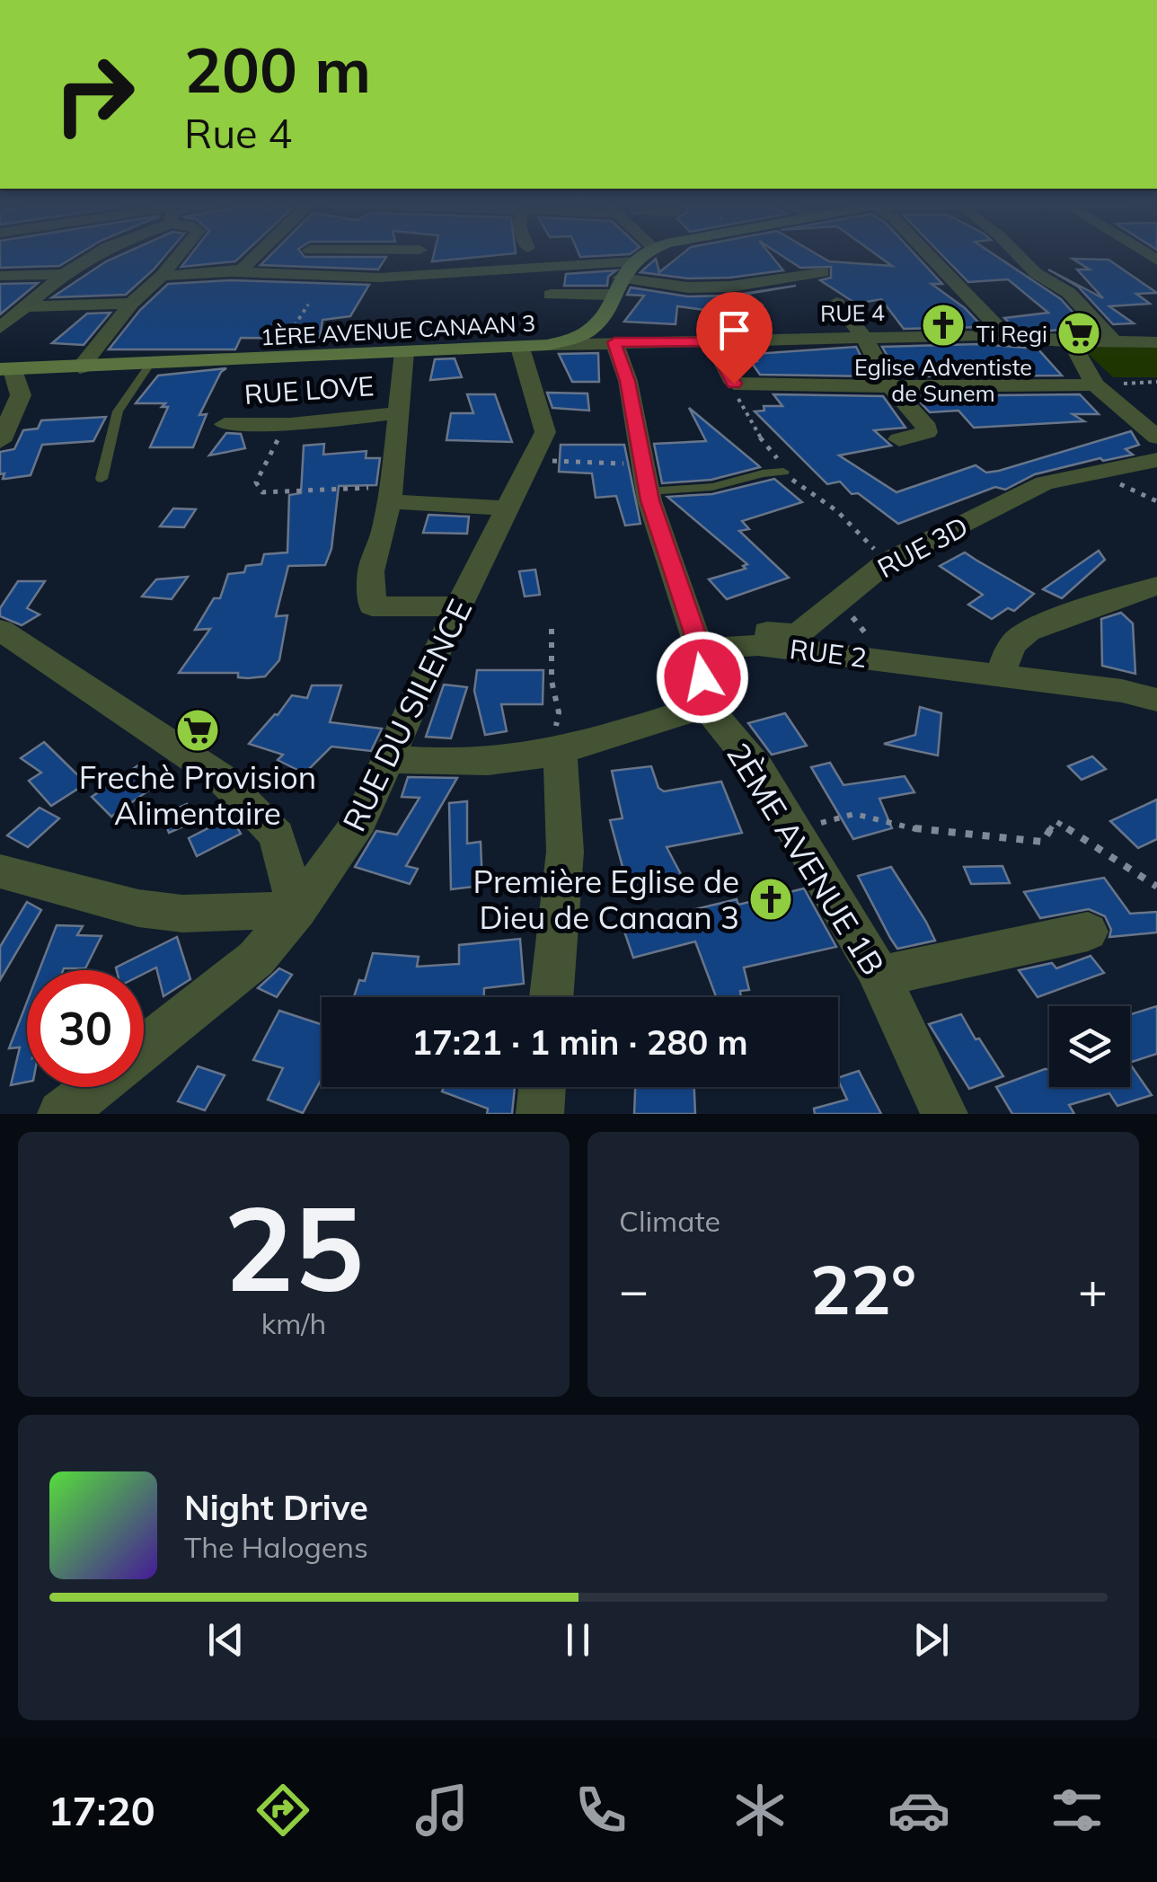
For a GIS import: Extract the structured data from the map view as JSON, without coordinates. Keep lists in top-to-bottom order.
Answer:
{
  "streets": {
    "main road": ["1ÈRE AVENUE CANAAN 3"],
    "street": [
      "RUE 4",
      "RUE LOVE",
      "RUE 3D",
      "RUE 2",
      "RUE DU SILENCE",
      "2ÈME AVENUE 1B"
    ]
  },
  "crossings": [
    ["RUE 4", "1ÈRE AVENUE CANAAN 3"],
    ["RUE 4", "RUE DU SILENCE"],
    ["RUE 4", "2ÈME AVENUE 1B"],
    ["1ÈRE AVENUE CANAAN 3", "RUE DU SILENCE"],
    ["RUE 3D", "RUE 2"],
    ["RUE 3D", "2ÈME AVENUE 1B"],
    ["RUE 2", "2ÈME AVENUE 1B"]
  ],
  "places": {
    "church": ["Eglise Adventiste de Sunem", "Première Eglise de Dieu de Canaan 3"],
    "supermarket": ["Ti Regi", "Frechè Provision Alimentaire"]
  },
  "page": {
    "turn": ["200 m", "Rue 4"],
    "limit": "30",
    "trip": "17:21 · 1 min · 280 m",
    "tile": [
      ["25", "km/h"],
      "Climate"
    ],
    "heat": ["−", "22°", "+"],
    "song": ["Night Drive", "The Halogens"],
    "tabs": "17:20"
  }
}
